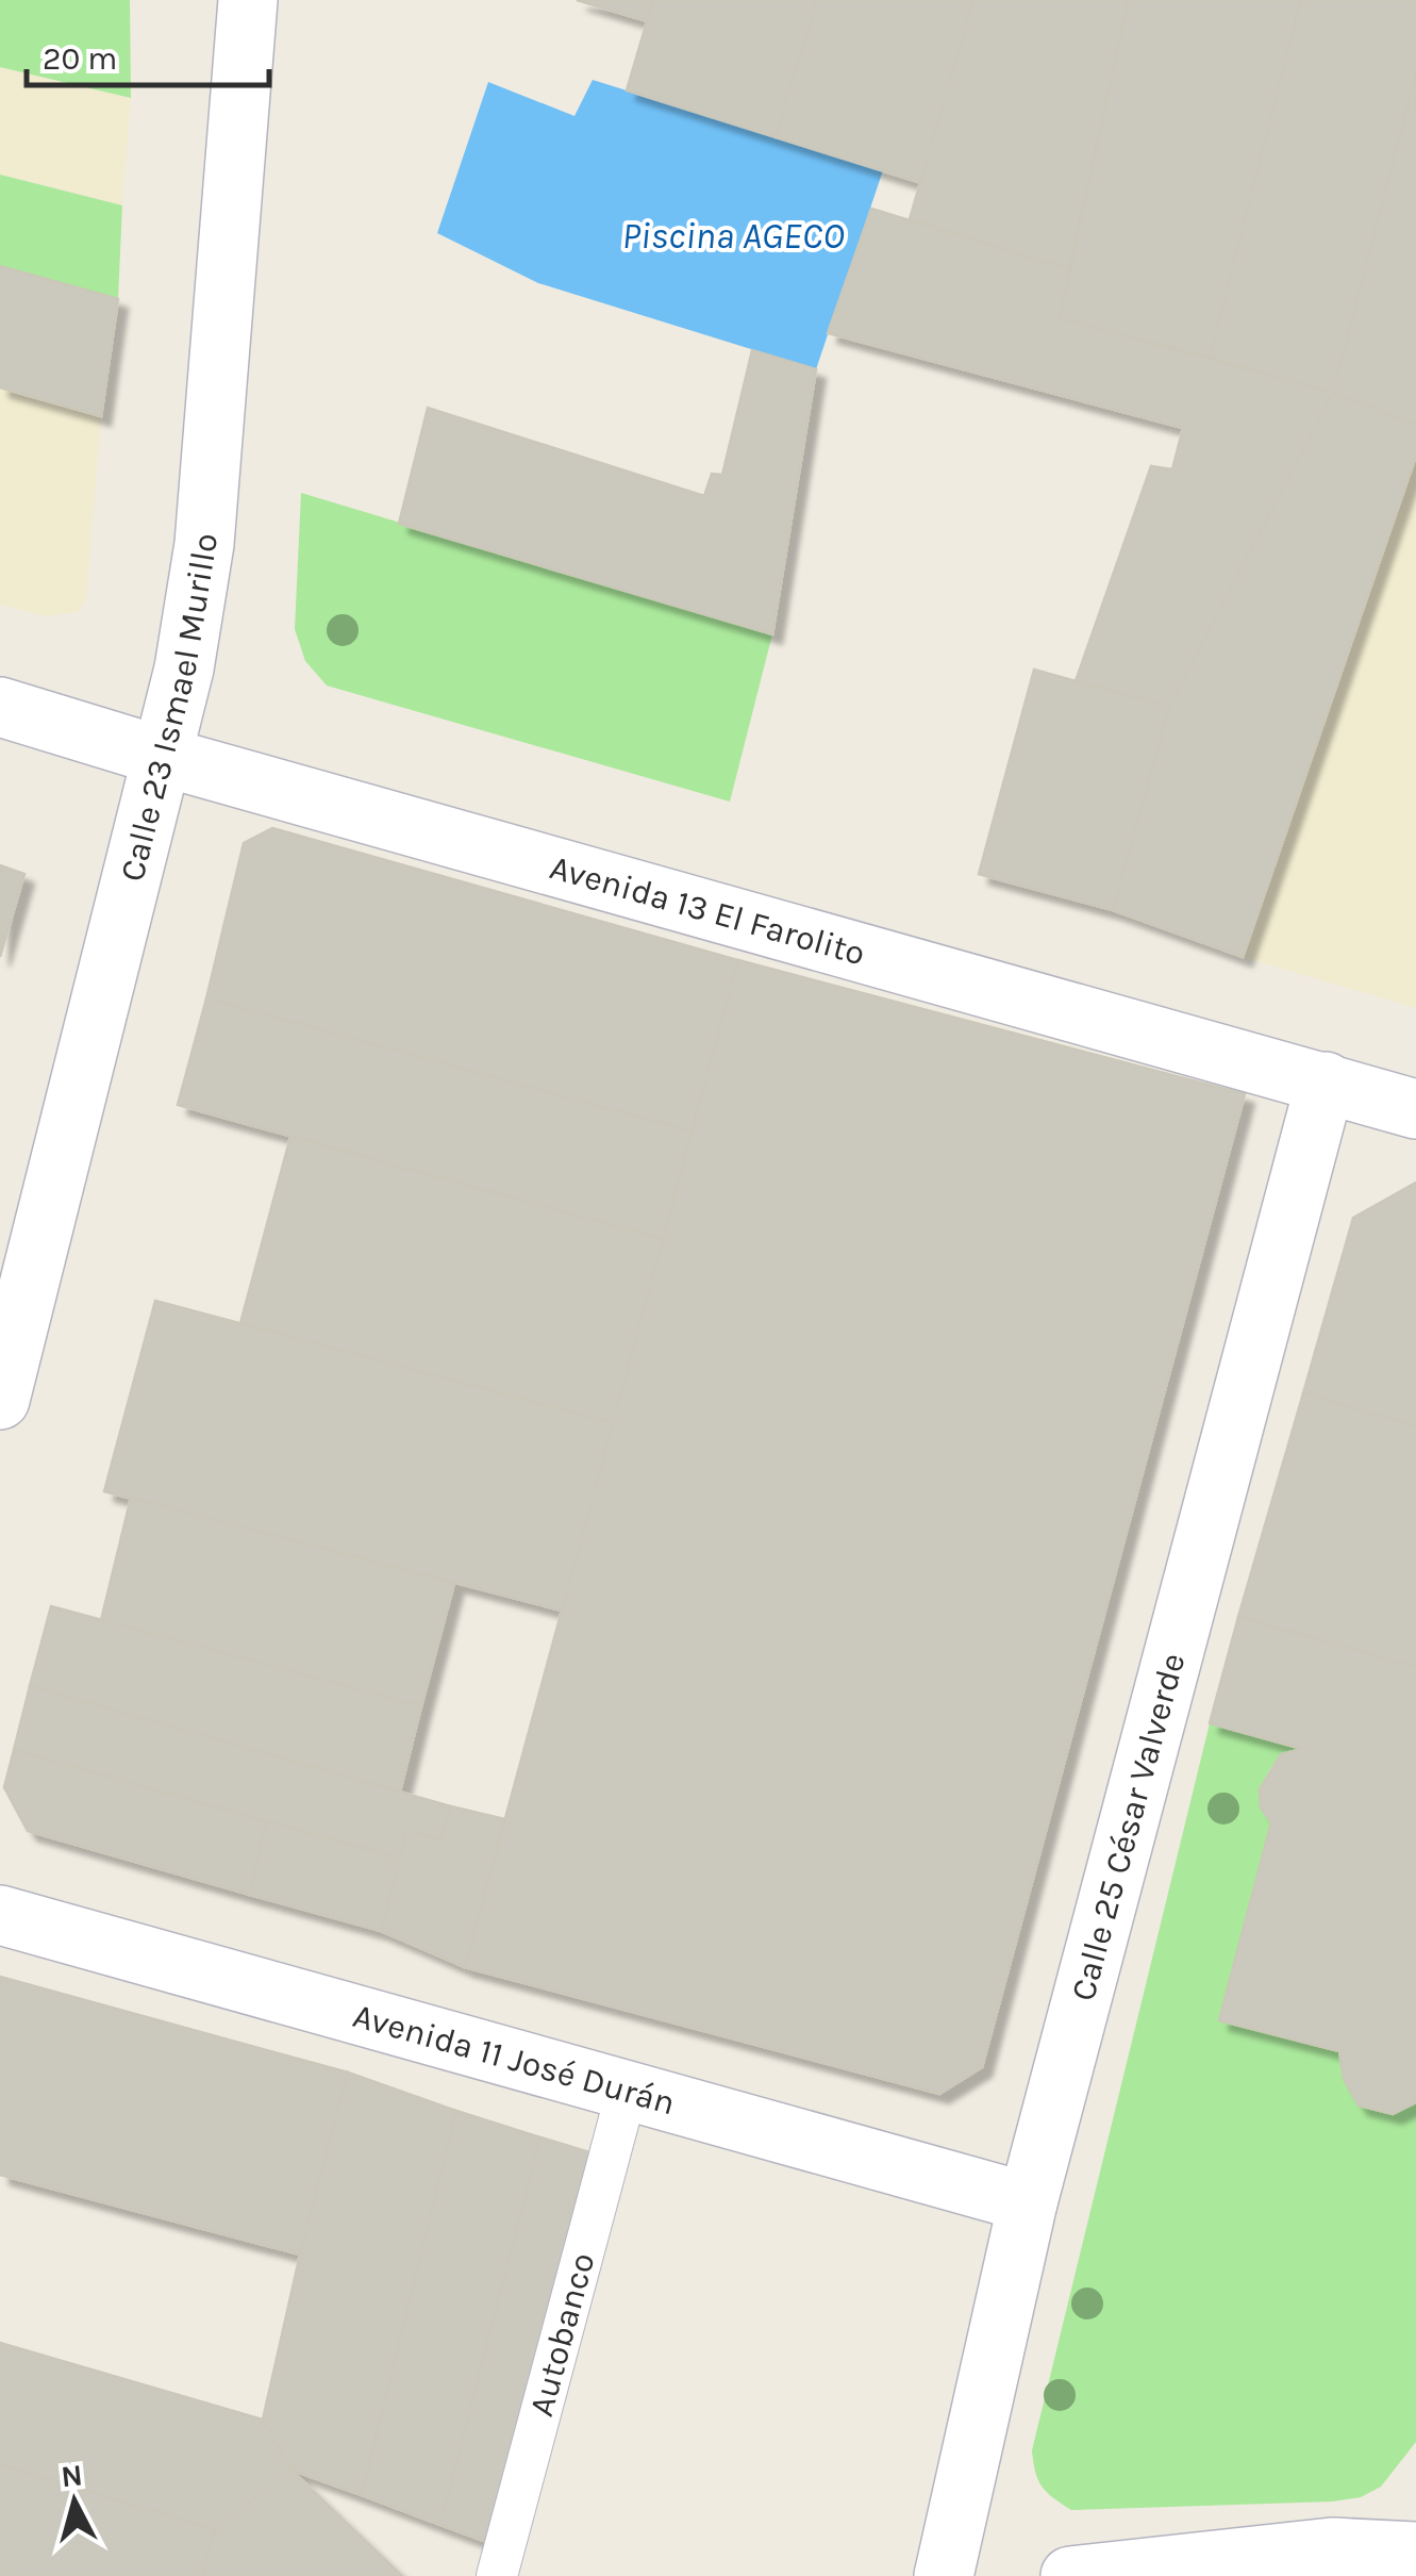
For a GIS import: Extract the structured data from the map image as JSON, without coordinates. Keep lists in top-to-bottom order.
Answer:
{
  "streets": {
    "street": [
      "Calle 23 Ismael Murillo",
      "Avenida 13 El Farolito",
      "Calle 25 César Valverde",
      "Avenida 11 José Durán"
    ],
    "lane": ["Autobanco"]
  },
  "crossings": [
    ["Calle 23 Ismael Murillo", "Avenida 13 El Farolito"],
    ["Avenida 13 El Farolito", "Calle 25 César Valverde"],
    ["Calle 25 César Valverde", "Avenida 11 José Durán"],
    ["Avenida 11 José Durán", "Autobanco"]
  ],
  "water": ["Piscina AGECO"],
  "scale_bar": "20 m",
  "north": "top"
}
